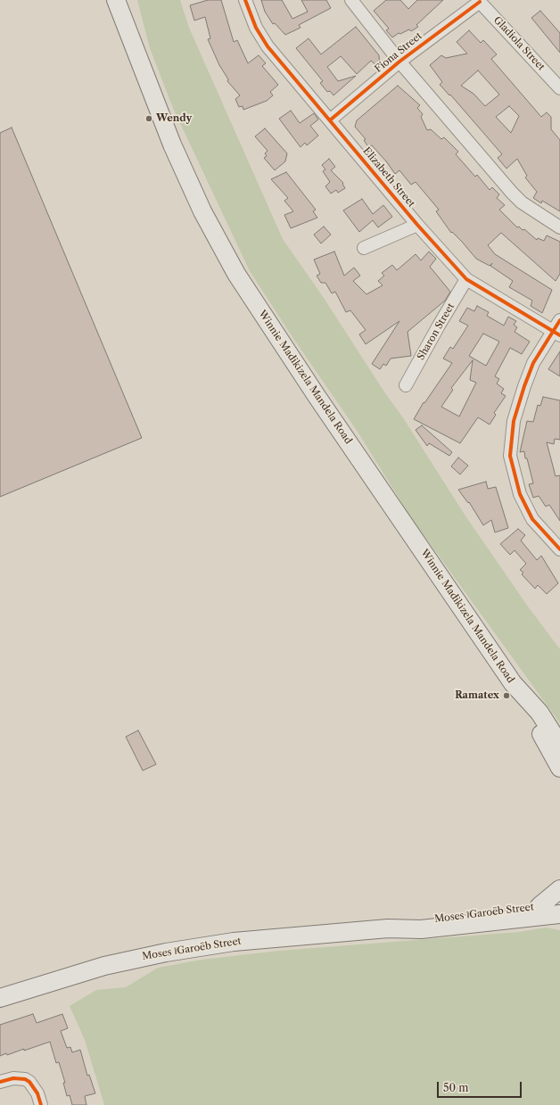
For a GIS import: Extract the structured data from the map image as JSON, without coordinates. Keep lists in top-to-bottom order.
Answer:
{
  "streets": {
    "main road": ["Winnie Madikizela Mandela Road", "Moses ǁGaroëb Street"],
    "street": [
      "Gladiola Street",
      "Fiona Street",
      "Elizabeth Street",
      "Sharon Street"
    ]
  },
  "crossings": [
    ["Gladiola Street", "Fiona Street"],
    ["Fiona Street", "Elizabeth Street"],
    ["Elizabeth Street", "Sharon Street"]
  ],
  "places": ["Wendy", "Ramatex"],
  "scale_bar": "50 m"
}
